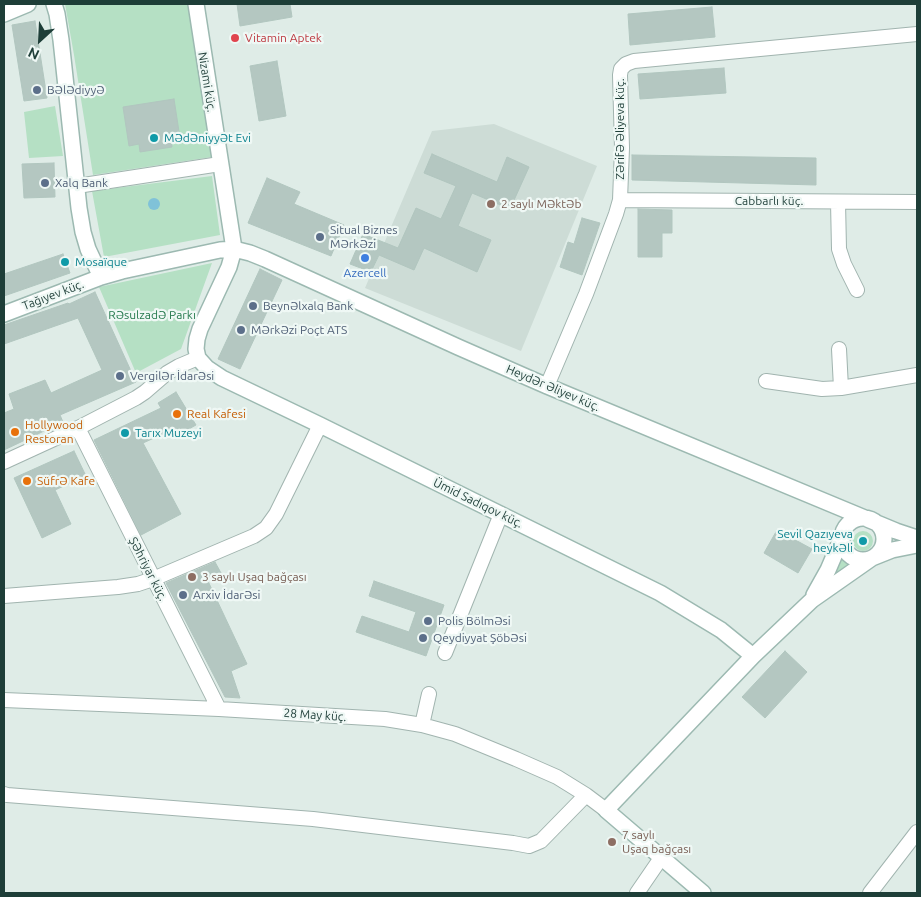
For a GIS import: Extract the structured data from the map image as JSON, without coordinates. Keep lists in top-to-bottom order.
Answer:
{
  "streets": {
    "main road": [
      "Nizami küç.",
      "Tağıyev küç.",
      "Heydər Əliyev küç.",
      "Ümid Sadıqov küç."
    ],
    "street": [
      "Zərifə Əliyeva küç.",
      "Cabbarlı küç.",
      "Şəhriyar küç.",
      "28 May küç."
    ]
  },
  "crossings": [
    ["Nizami küç.", "Tağıyev küç."],
    ["Nizami küç.", "Heydər Əliyev küç."],
    ["Zərifə Əliyeva küç.", "Cabbarlı küç."],
    ["Zərifə Əliyeva küç.", "Heydər Əliyev küç."],
    ["Tağıyev küç.", "Heydər Əliyev küç."],
    ["Şəhriyar küç.", "28 May küç."]
  ],
  "parks": ["Rəsulzadə Parkı"],
  "places": [
    "Vitamin Aptek",
    "Bələdiyyə",
    "Mədəniyyət Evi",
    "Xalq Bank",
    "2 saylı Məktəb",
    "Situal Biznes Mərkəzi",
    "Azercell",
    "Mosaïque",
    "Beynəlxalq Bank",
    "Mərkəzi Poçt ATS",
    "Vergilər İdarəsi",
    "Real Kafesi",
    "Hollywood Restoran",
    "Tarıx Muzeyi",
    "Süfrə Kafe",
    "Sevil Qazıyeva heykəli",
    "3 saylı Uşaq bağçası",
    "Arxiv İdarəsi",
    "Polis Bölməsi",
    "Qeydiyyat Şöbəsi",
    "7 saylı Uşaq bağçası"
  ],
  "north": "bottom left"
}
